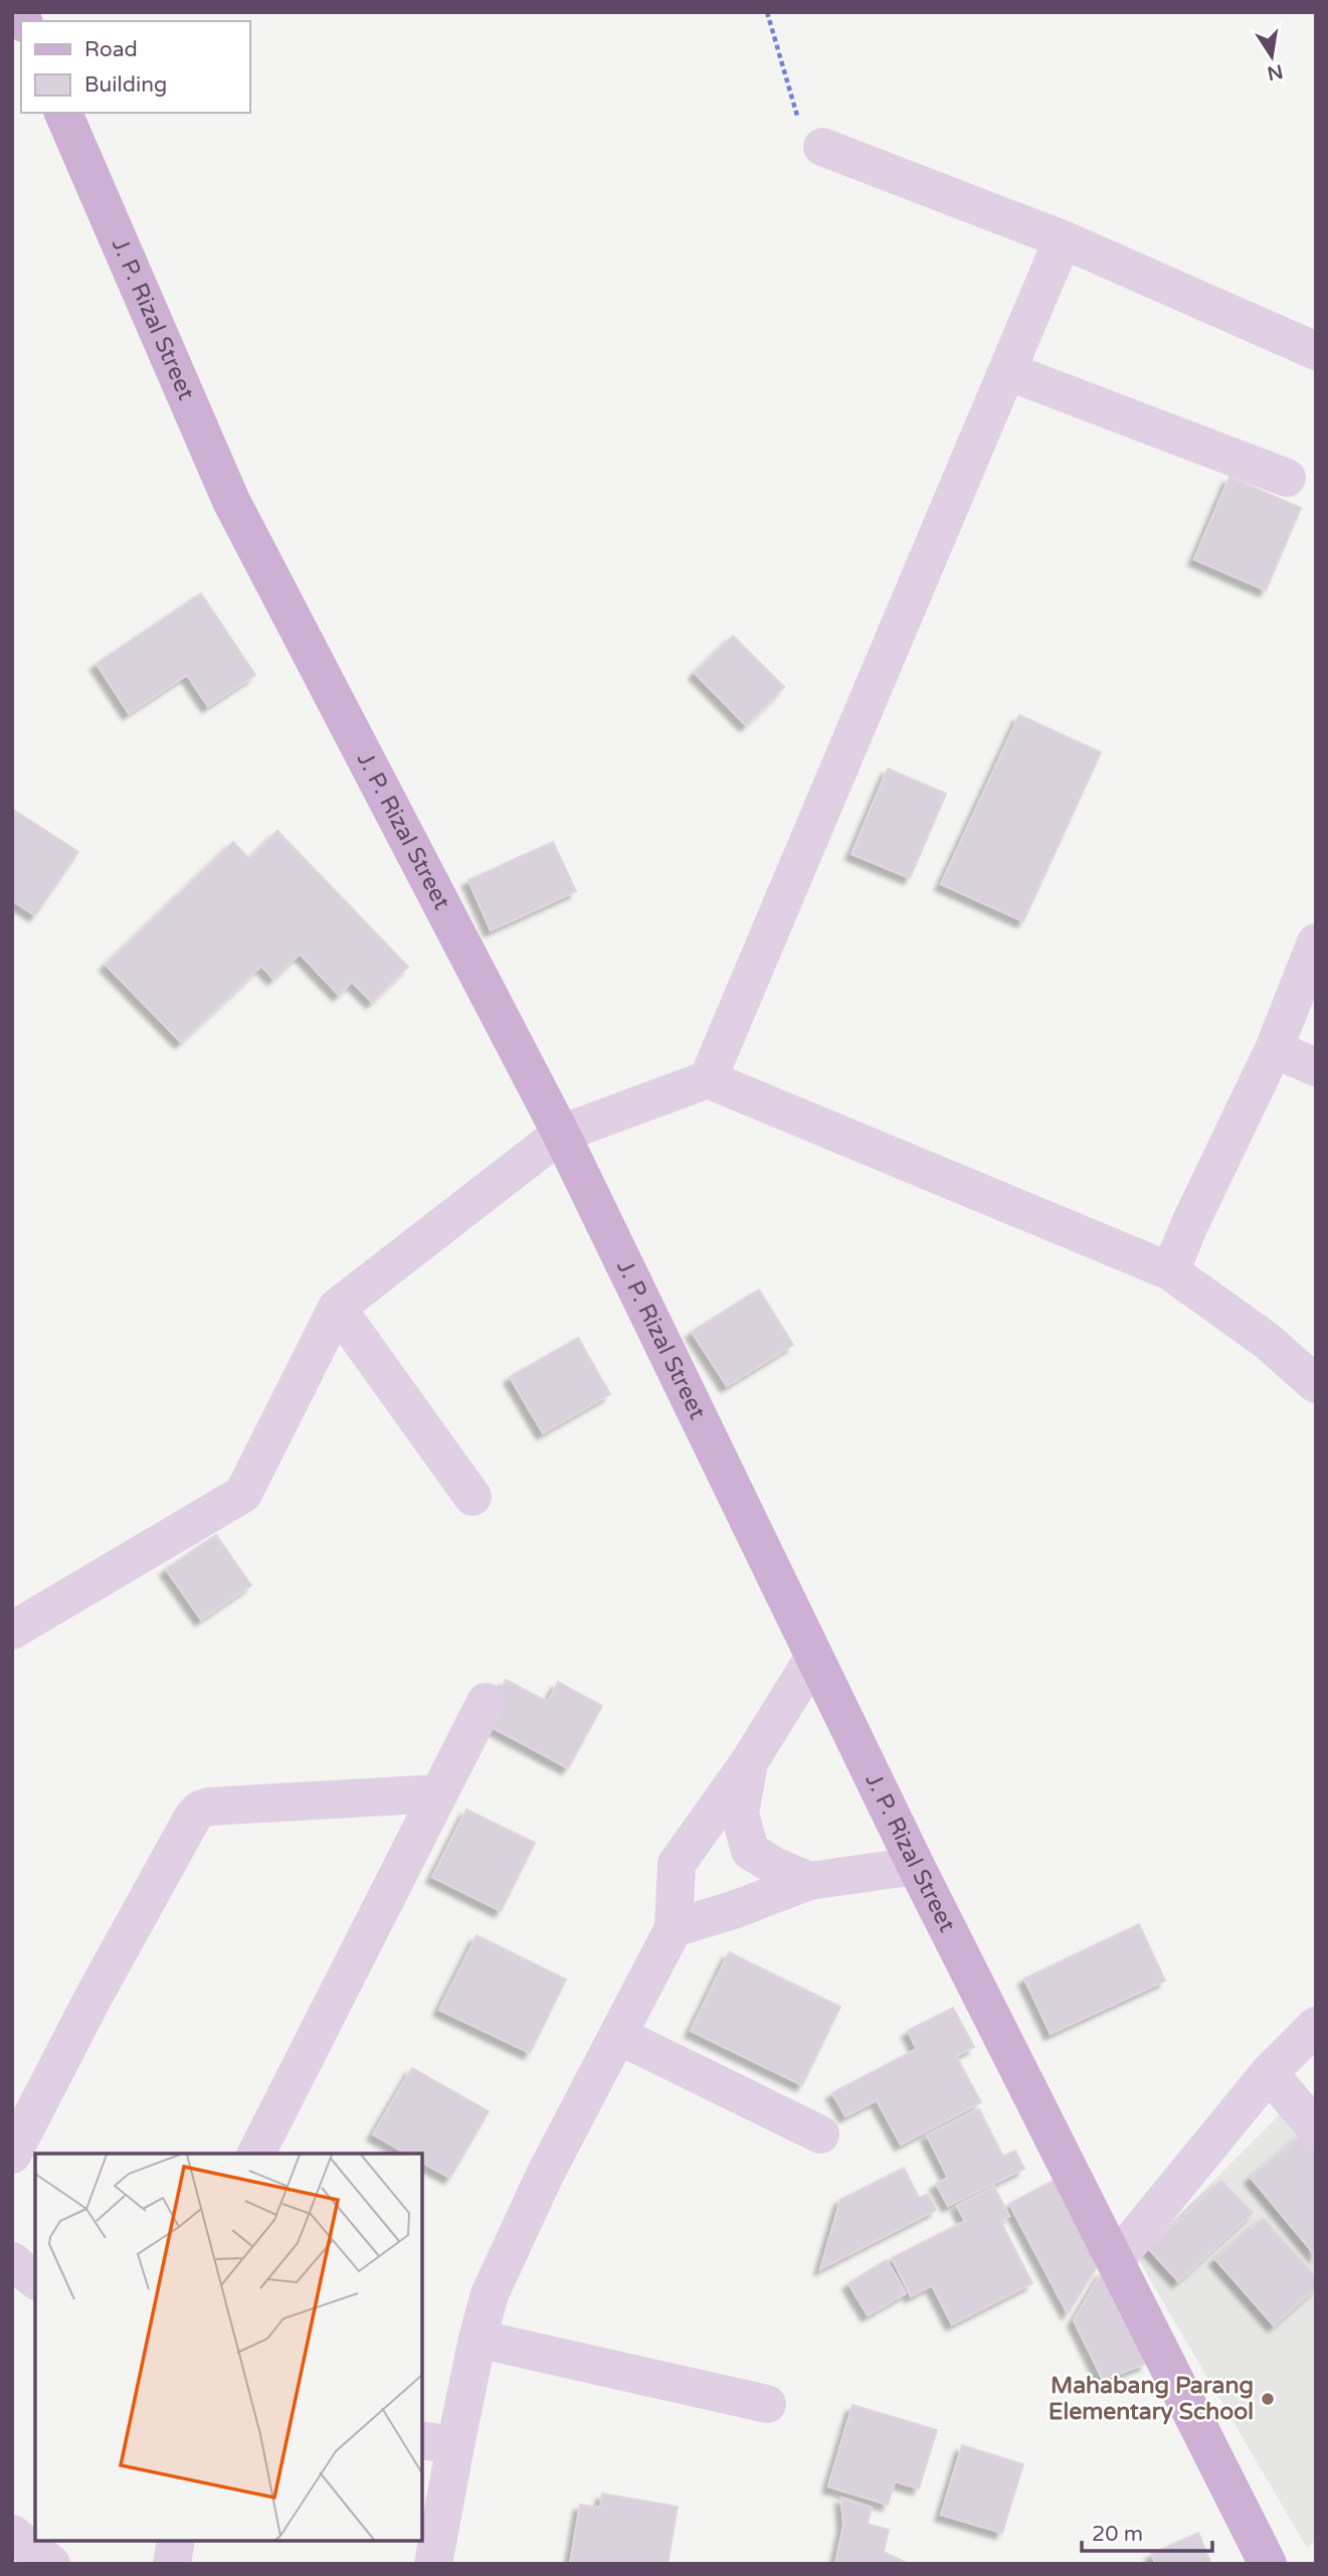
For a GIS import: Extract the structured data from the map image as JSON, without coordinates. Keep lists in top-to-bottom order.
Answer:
{
  "streets": {
    "main road": ["J. P. Rizal Street"]
  },
  "places": ["Mahabang Parang Elementary School"],
  "legend": ["Road", "Building"],
  "scale_bar": "20 m",
  "north": "bottom"
}
